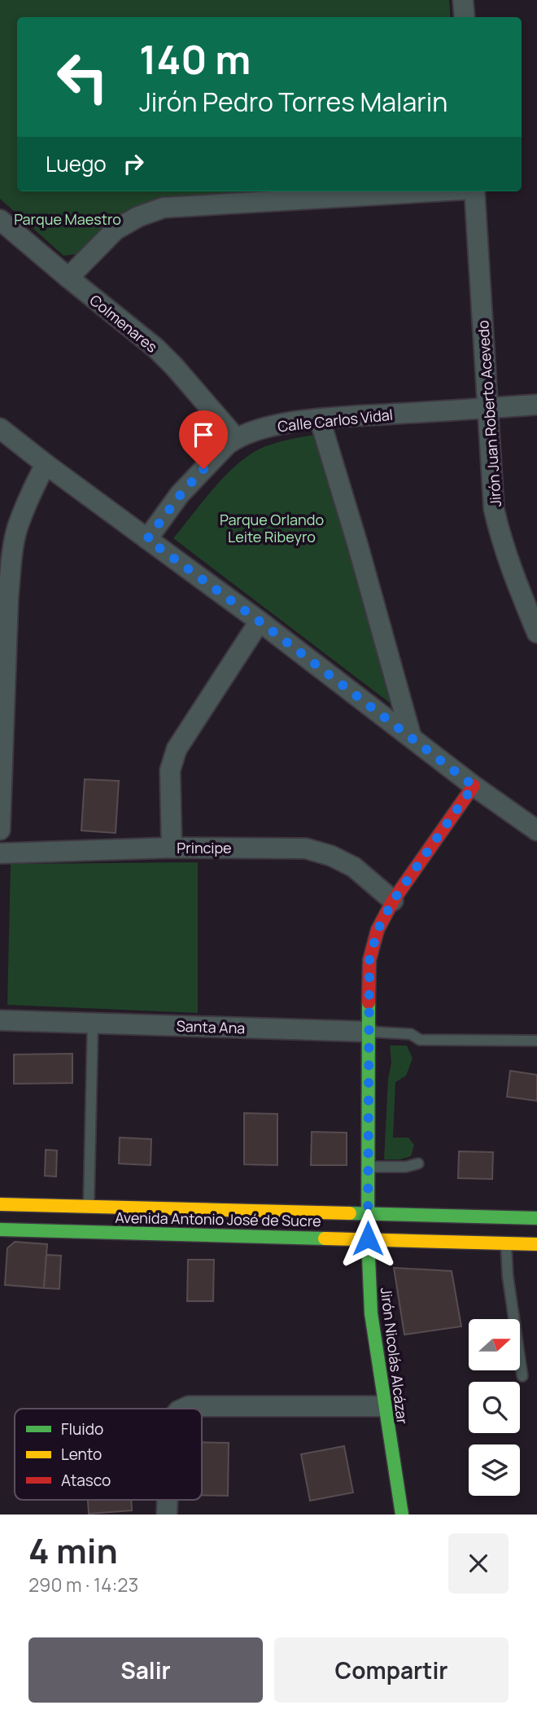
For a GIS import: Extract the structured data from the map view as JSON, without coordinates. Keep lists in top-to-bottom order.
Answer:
{
  "streets": {
    "main road": ["Avenida Antonio José de Sucre", "Jirón Nicolás Alcázar"],
    "street": [
      "Colmenares",
      "Jirón Juan Roberto Acevedo",
      "Calle Carlos Vidal",
      "Principe",
      "Santa Ana"
    ]
  },
  "crossings": [
    ["Colmenares", "Calle Carlos Vidal"],
    ["Jirón Juan Roberto Acevedo", "Calle Carlos Vidal"],
    ["Principe", "Jirón Nicolás Alcázar"],
    ["Santa Ana", "Jirón Nicolás Alcázar"],
    ["Avenida Antonio José de Sucre", "Jirón Nicolás Alcázar"]
  ],
  "parks": ["Parque Maestro", "Parque Orlando Leite Ribeyro"],
  "legend": ["Fluido", "Lento", "Atasco"],
  "north": "right",
  "page": {
    "turn": ["140 m", "Jirón Pedro Torres Malarin"],
    "then": "Luego",
    "heading": ["4 min", "290 m · 14:23"],
    "buttons": ["Salir", "Compartir"]
  }
}
